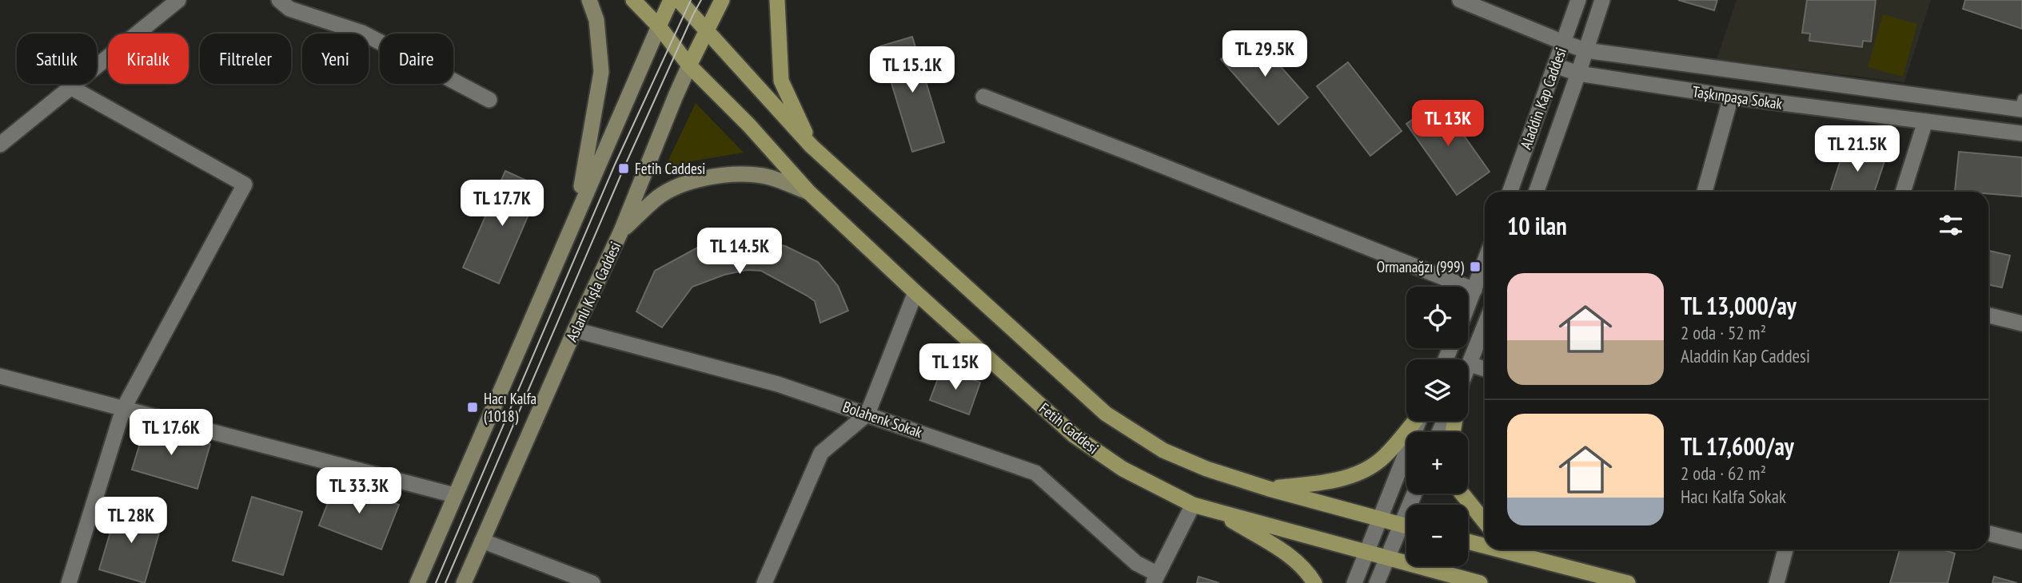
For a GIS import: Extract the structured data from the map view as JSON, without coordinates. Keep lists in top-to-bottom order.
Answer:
{
  "streets": {
    "main road": ["Aslanlı Kışla Caddesi", "Fetih Caddesi"],
    "street": ["Taşkınpaşa Sokak", "Aladdin Kap Caddesi", "Bolahenk Sokak"]
  },
  "crossings": [
    ["Taşkınpaşa Sokak", "Aladdin Kap Caddesi"],
    ["Aslanlı Kışla Caddesi", "Bolahenk Sokak"],
    ["Aslanlı Kışla Caddesi", "Fetih Caddesi"]
  ],
  "places": {
    "transit": ["Fetih Caddesi", "Ormanağzı (999)", "Hacı Kalfa (1018)"]
  },
  "page": {
    "price": [
      "TL 29.5K",
      "TL 15.1K",
      "TL 13K",
      "TL 21.5K",
      "TL 17.7K",
      "TL 14.5K",
      "TL 15K",
      "TL 17.6K",
      "TL 33.3K",
      "TL 28K"
    ],
    "chip": [
      "Satılık",
      "Kiralık",
      "Filtreler",
      "Yeni",
      "Daire"
    ],
    "heading": "10 ilan",
    "list": [
      {
        "name": "TL 13,000/ay",
        "note": "2 oda · 52 m² · Aladdin Kap Caddesi"
      },
      {
        "name": "TL 17,600/ay",
        "note": "2 oda · 62 m² · Hacı Kalfa Sokak"
      }
    ],
    "map_buttons": ["+", "−"]
  }
}
